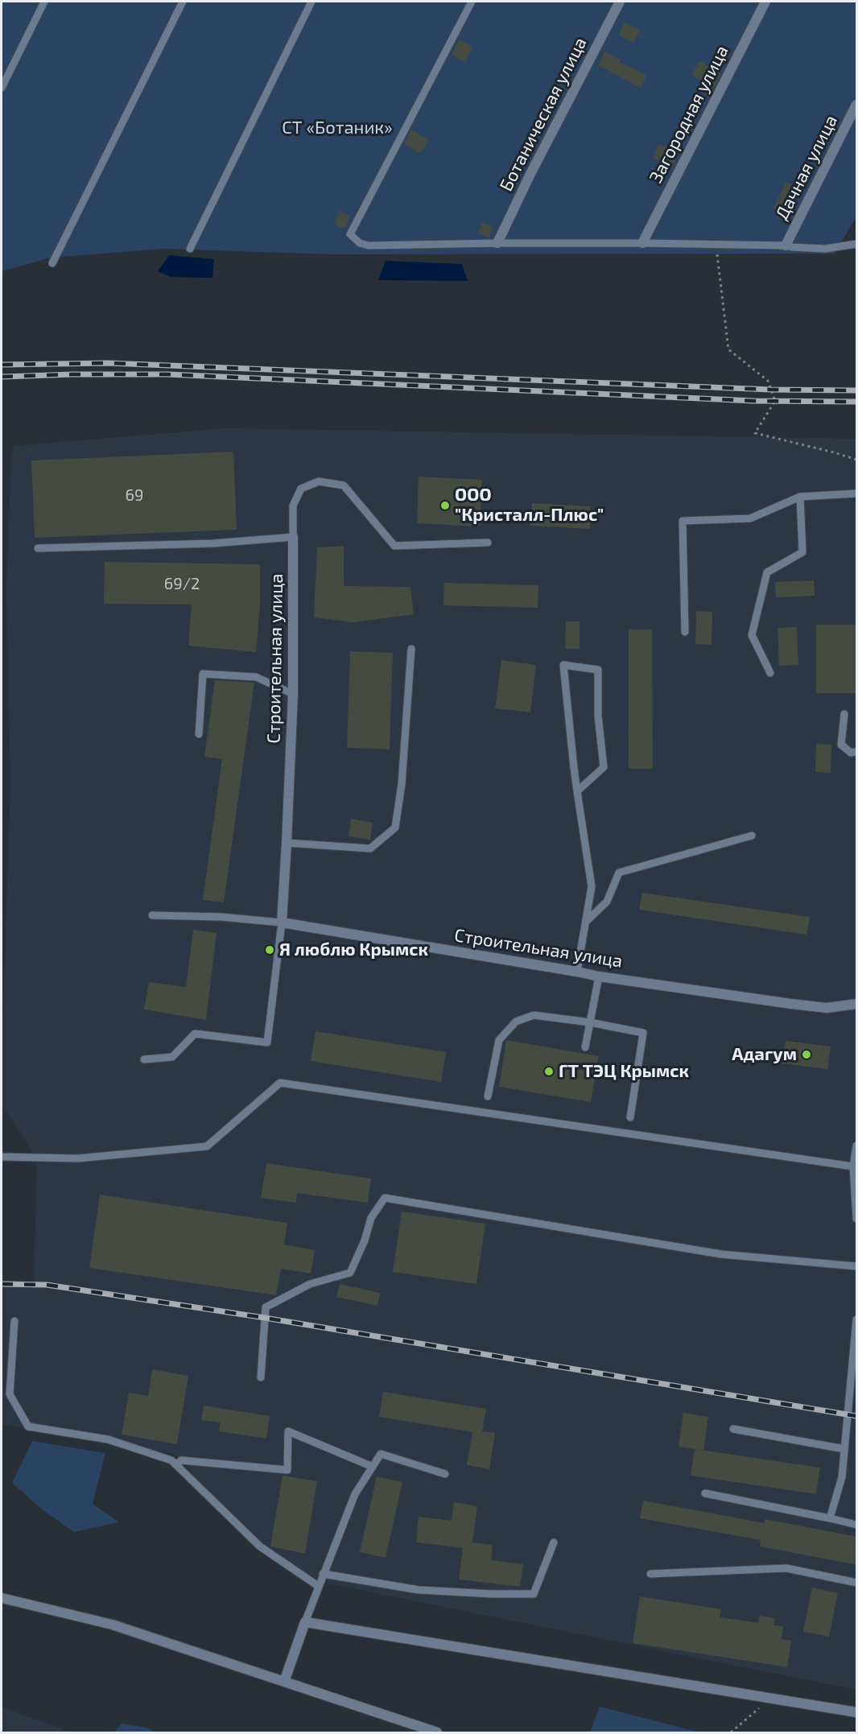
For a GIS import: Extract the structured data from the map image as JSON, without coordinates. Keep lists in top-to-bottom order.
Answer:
{
  "streets": {
    "street": [
      "Ботаническая улица",
      "Загородная улица",
      "Дачная улица",
      "Строительная улица"
    ]
  },
  "parks": ["СТ «Ботаник»"],
  "places": [
    "ООО \"Кристалл-Плюс\"",
    "Я люблю Крымск",
    "Адагум",
    "ГТ ТЭЦ Крымск"
  ],
  "house_numbers": ["69", "69/2"]
}
